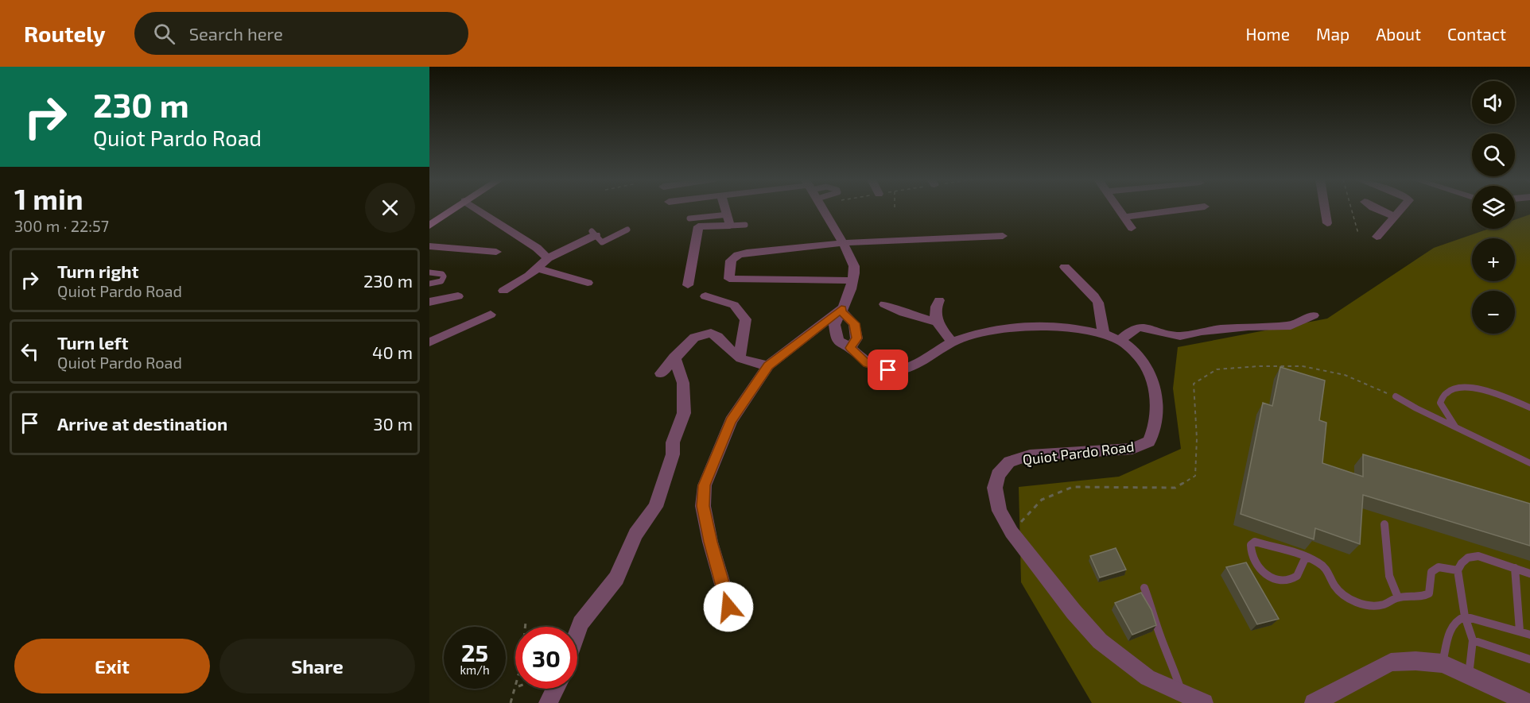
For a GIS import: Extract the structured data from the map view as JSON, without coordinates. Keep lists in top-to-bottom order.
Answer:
{
  "streets": {
    "street": ["Quiot Pardo Road"]
  },
  "page": {
    "header": "Routely",
    "search": "Search here",
    "nav": [
      "Home",
      "Map",
      "About",
      "Contact"
    ],
    "turn": ["230 m", "Quiot Pardo Road"],
    "map_buttons": ["+", "−"],
    "heading": ["1 min", "300 m · 22:57"],
    "list": [
      {
        "name": "Turn right",
        "note": "Quiot Pardo Road",
        "value": "230 m"
      },
      {
        "name": "Turn left",
        "note": "Quiot Pardo Road",
        "value": "40 m"
      },
      {
        "name": "Arrive at destination",
        "value": "30 m"
      }
    ],
    "speed": "25 km/h",
    "limit": "30",
    "buttons": ["Exit", "Share"]
  }
}
